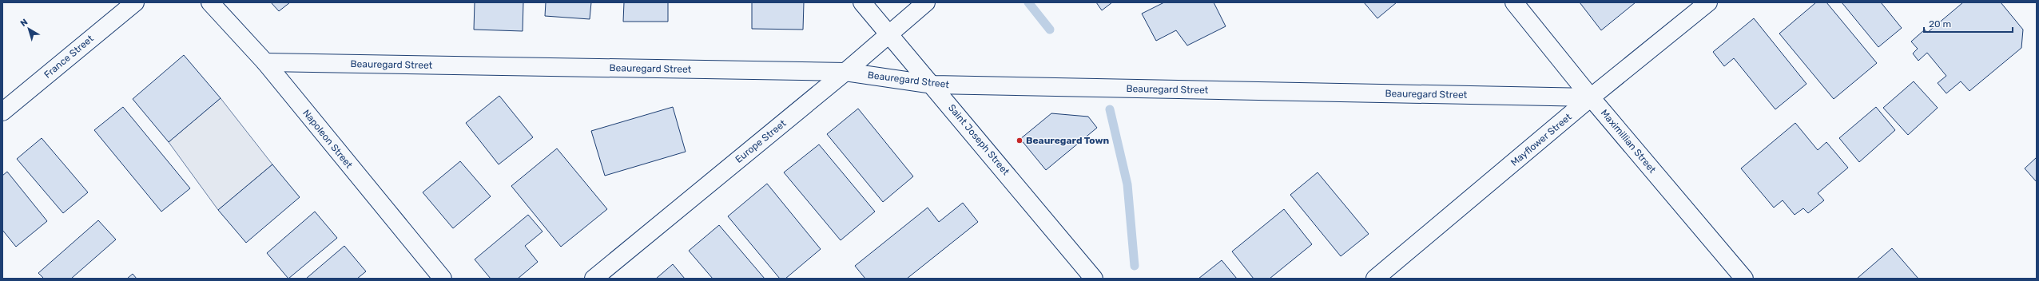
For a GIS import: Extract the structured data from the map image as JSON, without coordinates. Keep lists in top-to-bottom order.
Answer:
{
  "streets": {
    "street": [
      "France Street",
      "Beauregard Street",
      "Napoleon Street",
      "Saint Joseph Street",
      "Mayflower Street",
      "Europe Street",
      "Maximillian Street"
    ]
  },
  "crossings": [
    ["Beauregard Street", "Napoleon Street"],
    ["Beauregard Street", "Saint Joseph Street"],
    ["Beauregard Street", "Mayflower Street"],
    ["Beauregard Street", "Europe Street"],
    ["Beauregard Street", "Maximillian Street"],
    ["Saint Joseph Street", "Europe Street"],
    ["Mayflower Street", "Maximillian Street"]
  ],
  "places": ["Beauregard Town"],
  "scale_bar": "20 m",
  "north": "top left"
}
